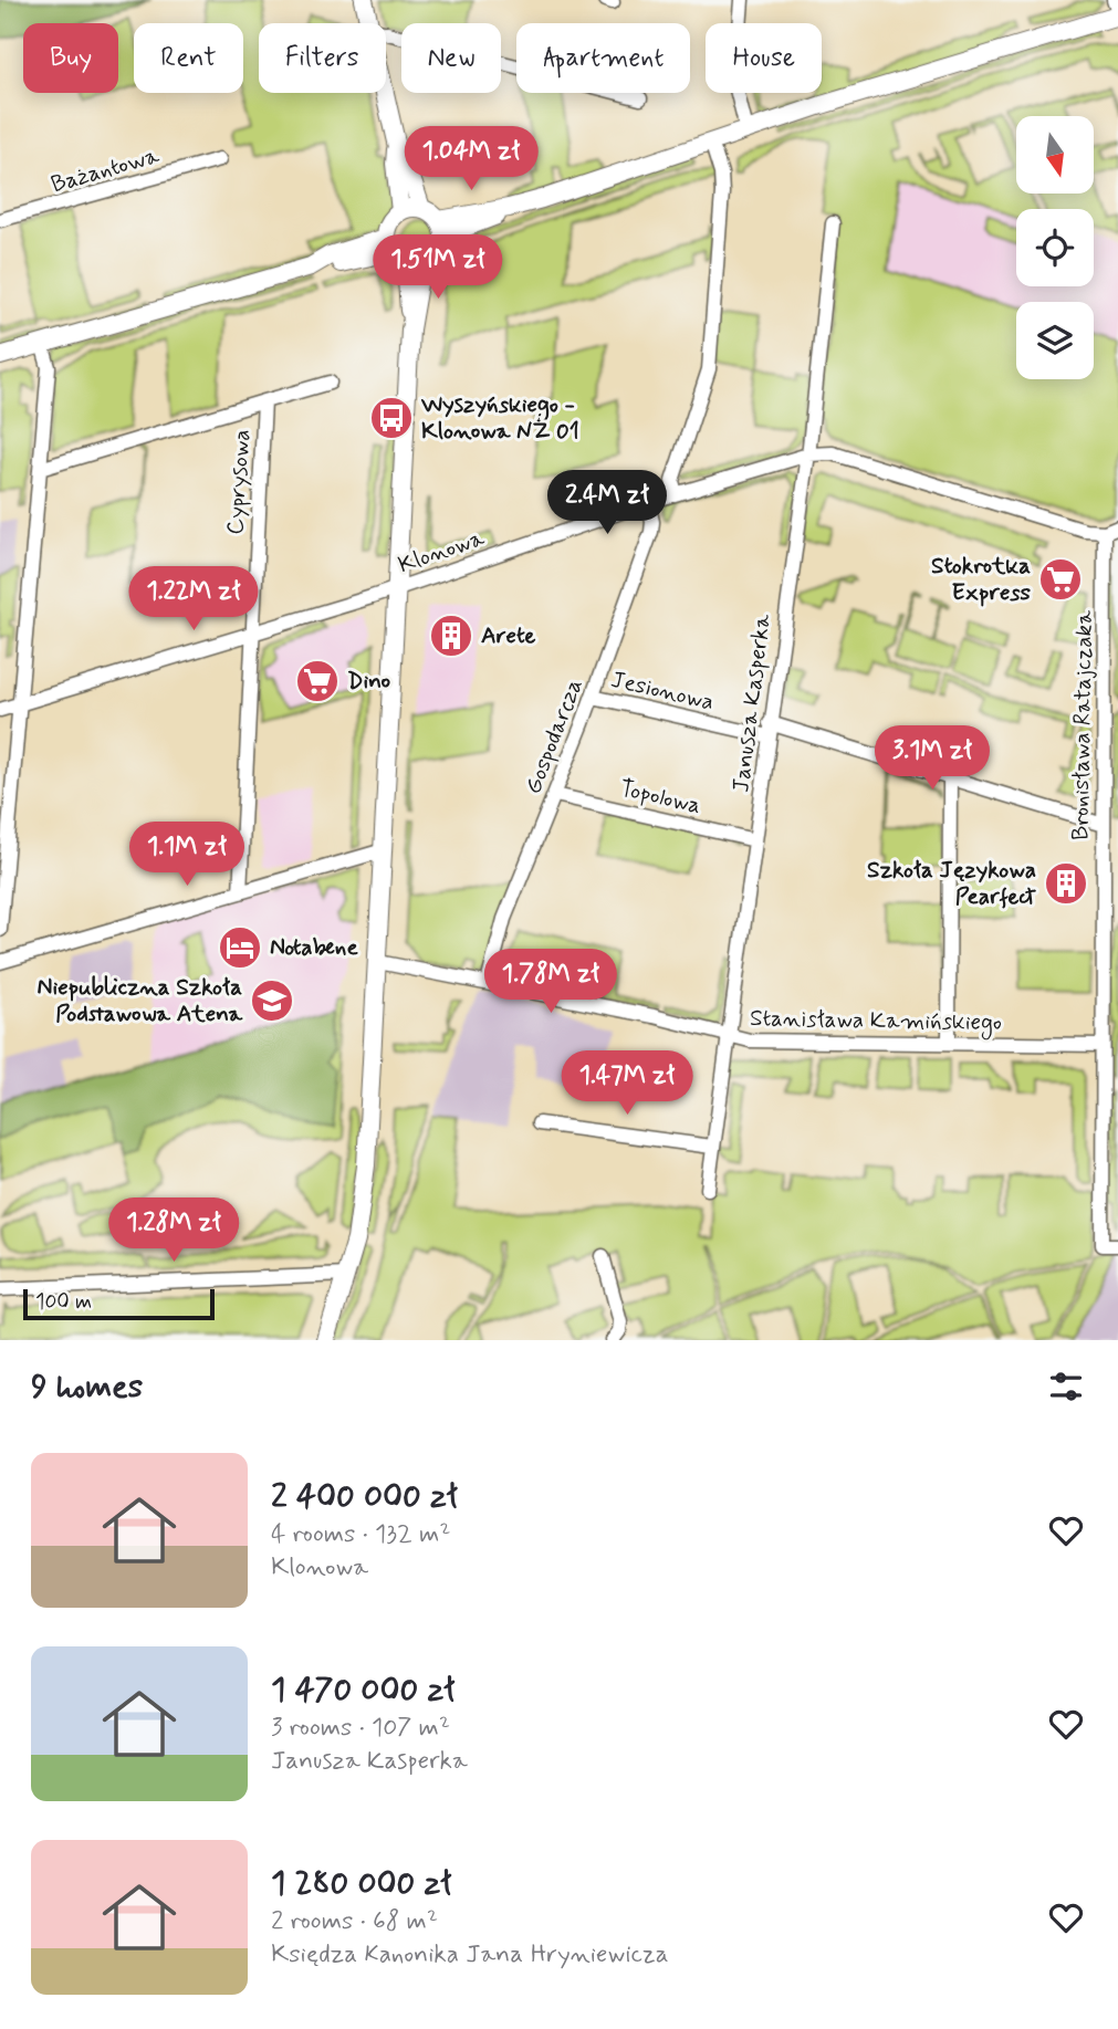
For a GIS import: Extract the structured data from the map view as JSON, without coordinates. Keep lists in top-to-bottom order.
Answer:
{
  "streets": {
    "street": [
      "Bażantowa",
      "Cyprysowa",
      "Klonowa",
      "Jesionowa",
      "Janusza Kasperka",
      "Bronisława Ratajczaka",
      "Gospodarcza",
      "Topolowa",
      "Stanisława Kamińskiego"
    ]
  },
  "crossings": [
    ["Cyprysowa", "Klonowa"],
    ["Klonowa", "Janusza Kasperka"],
    ["Klonowa", "Bronisława Ratajczaka"],
    ["Klonowa", "Gospodarcza"],
    ["Jesionowa", "Janusza Kasperka"],
    ["Jesionowa", "Bronisława Ratajczaka"],
    ["Jesionowa", "Gospodarcza"],
    ["Janusza Kasperka", "Topolowa"],
    ["Janusza Kasperka", "Stanisława Kamińskiego"],
    ["Bronisława Ratajczaka", "Stanisława Kamińskiego"],
    ["Gospodarcza", "Topolowa"],
    ["Gospodarcza", "Stanisława Kamińskiego"]
  ],
  "places": {
    "bus stop": ["Wyszyńskiego - Klonowa NŻ 01"],
    "supermarket": ["Stokrotka Express", "Dino"],
    "building": ["Arete", "Szkoła Językowa Pearfect"],
    "hotel": ["Notabene"],
    "school or university": ["Niepubliczna Szkoła Podstawowa Atena"]
  },
  "scale_bar": "100 m",
  "north": "bottom",
  "page": {
    "chip": [
      "Buy",
      "Rent",
      "Filters",
      "New",
      "Apartment",
      "House"
    ],
    "price": [
      "1.04M zł",
      "1.51M zł",
      "2.4M zł",
      "1.22M zł",
      "3.1M zł",
      "1.1M zł",
      "1.78M zł",
      "1.47M zł",
      "1.28M zł"
    ],
    "scale": "100 m",
    "heading": "9 homes",
    "list": [
      {
        "name": "2 400 000 zł",
        "note": "4 rooms · 132 m² · Klonowa"
      },
      {
        "name": "1 470 000 zł",
        "note": "3 rooms · 107 m² · Janusza Kasperka"
      },
      {
        "name": "1 280 000 zł",
        "note": "2 rooms · 68 m² · Księdza Kanonika Jana Hryniewicza"
      }
    ]
  }
}
